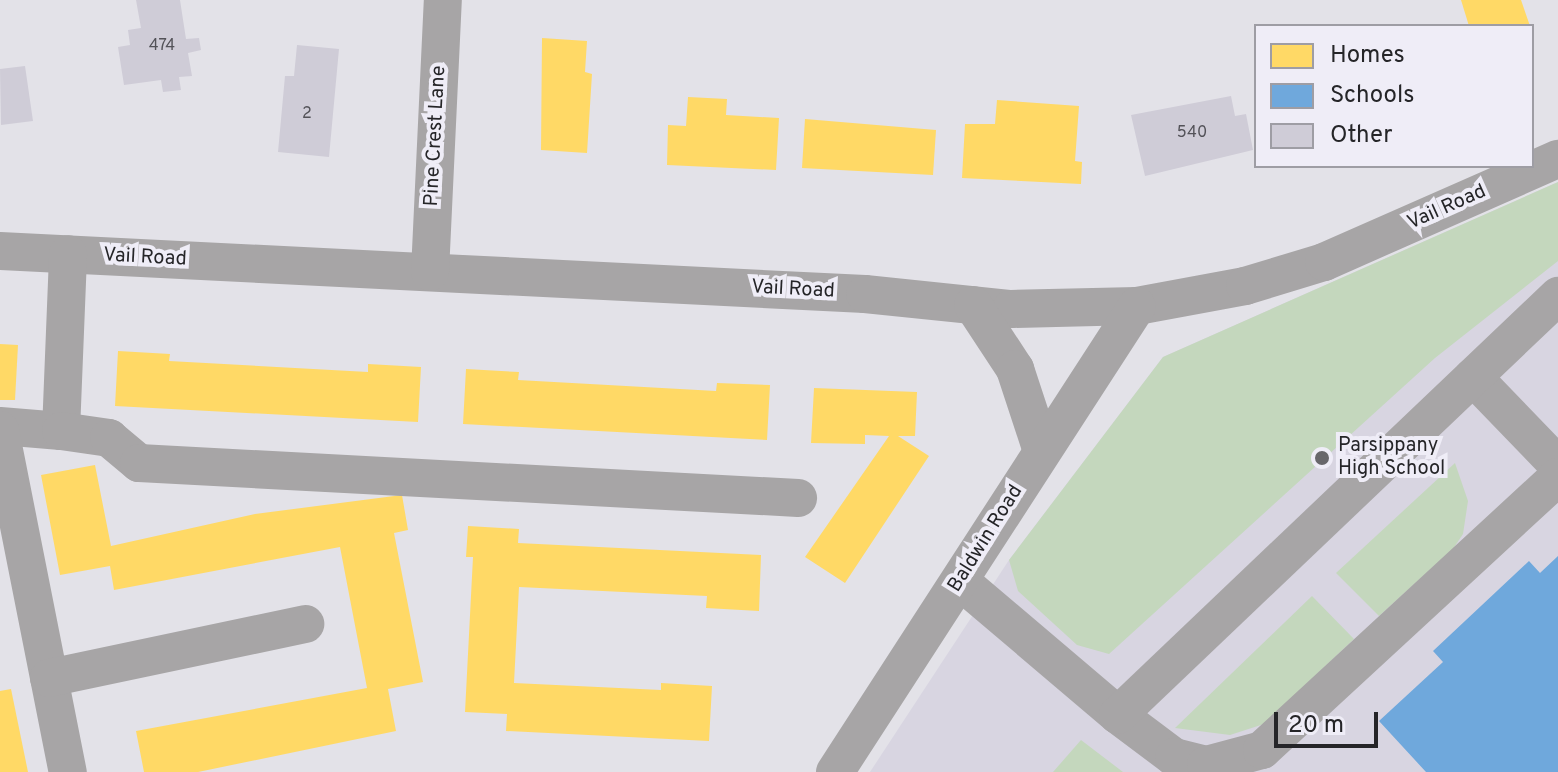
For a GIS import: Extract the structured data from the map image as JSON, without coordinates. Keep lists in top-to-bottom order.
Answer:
{
  "streets": {
    "street": ["Pine Crest Lane", "Vail Road", "Baldwin Road"]
  },
  "crossings": [
    ["Pine Crest Lane", "Vail Road"],
    ["Vail Road", "Baldwin Road"]
  ],
  "places": ["Parsippany High School"],
  "house_numbers": ["474", "2", "540"],
  "legend": ["Homes", "Schools", "Other"],
  "scale_bar": "20 m"
}
